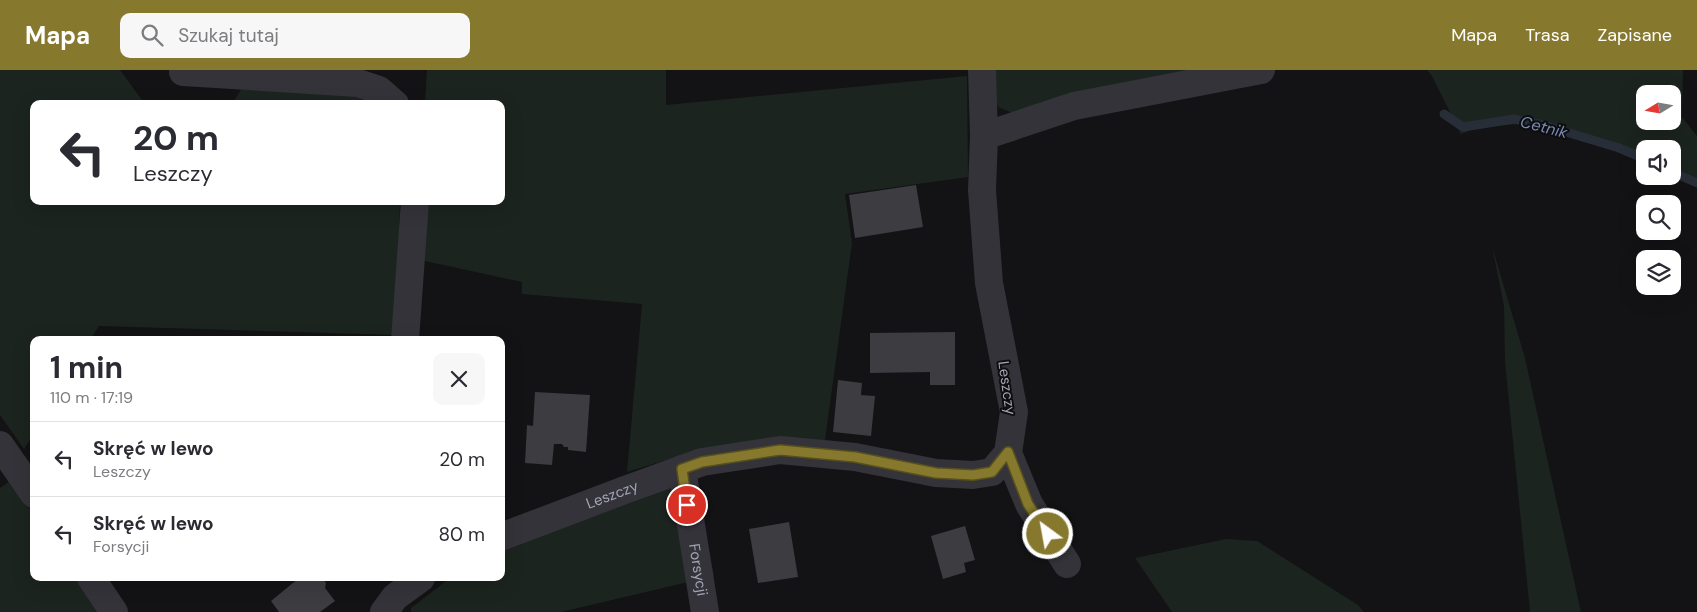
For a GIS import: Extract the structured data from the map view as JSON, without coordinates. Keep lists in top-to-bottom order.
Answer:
{
  "streets": {
    "street": ["Leszczy", "Forsycji"]
  },
  "crossings": [
    ["Leszczy", "Forsycji"]
  ],
  "water": ["Cetnik"],
  "north": "left",
  "page": {
    "header": "Mapa",
    "search": "Szukaj tutaj",
    "nav": ["Mapa", "Trasa", "Zapisane"],
    "turn": ["20 m", "Leszczy"],
    "heading": ["1 min", "110 m · 17:19"],
    "list": [
      {
        "name": "Skręć w lewo",
        "note": "Leszczy",
        "value": "20 m"
      },
      {
        "name": "Skręć w lewo",
        "note": "Forsycji",
        "value": "80 m"
      }
    ]
  }
}
